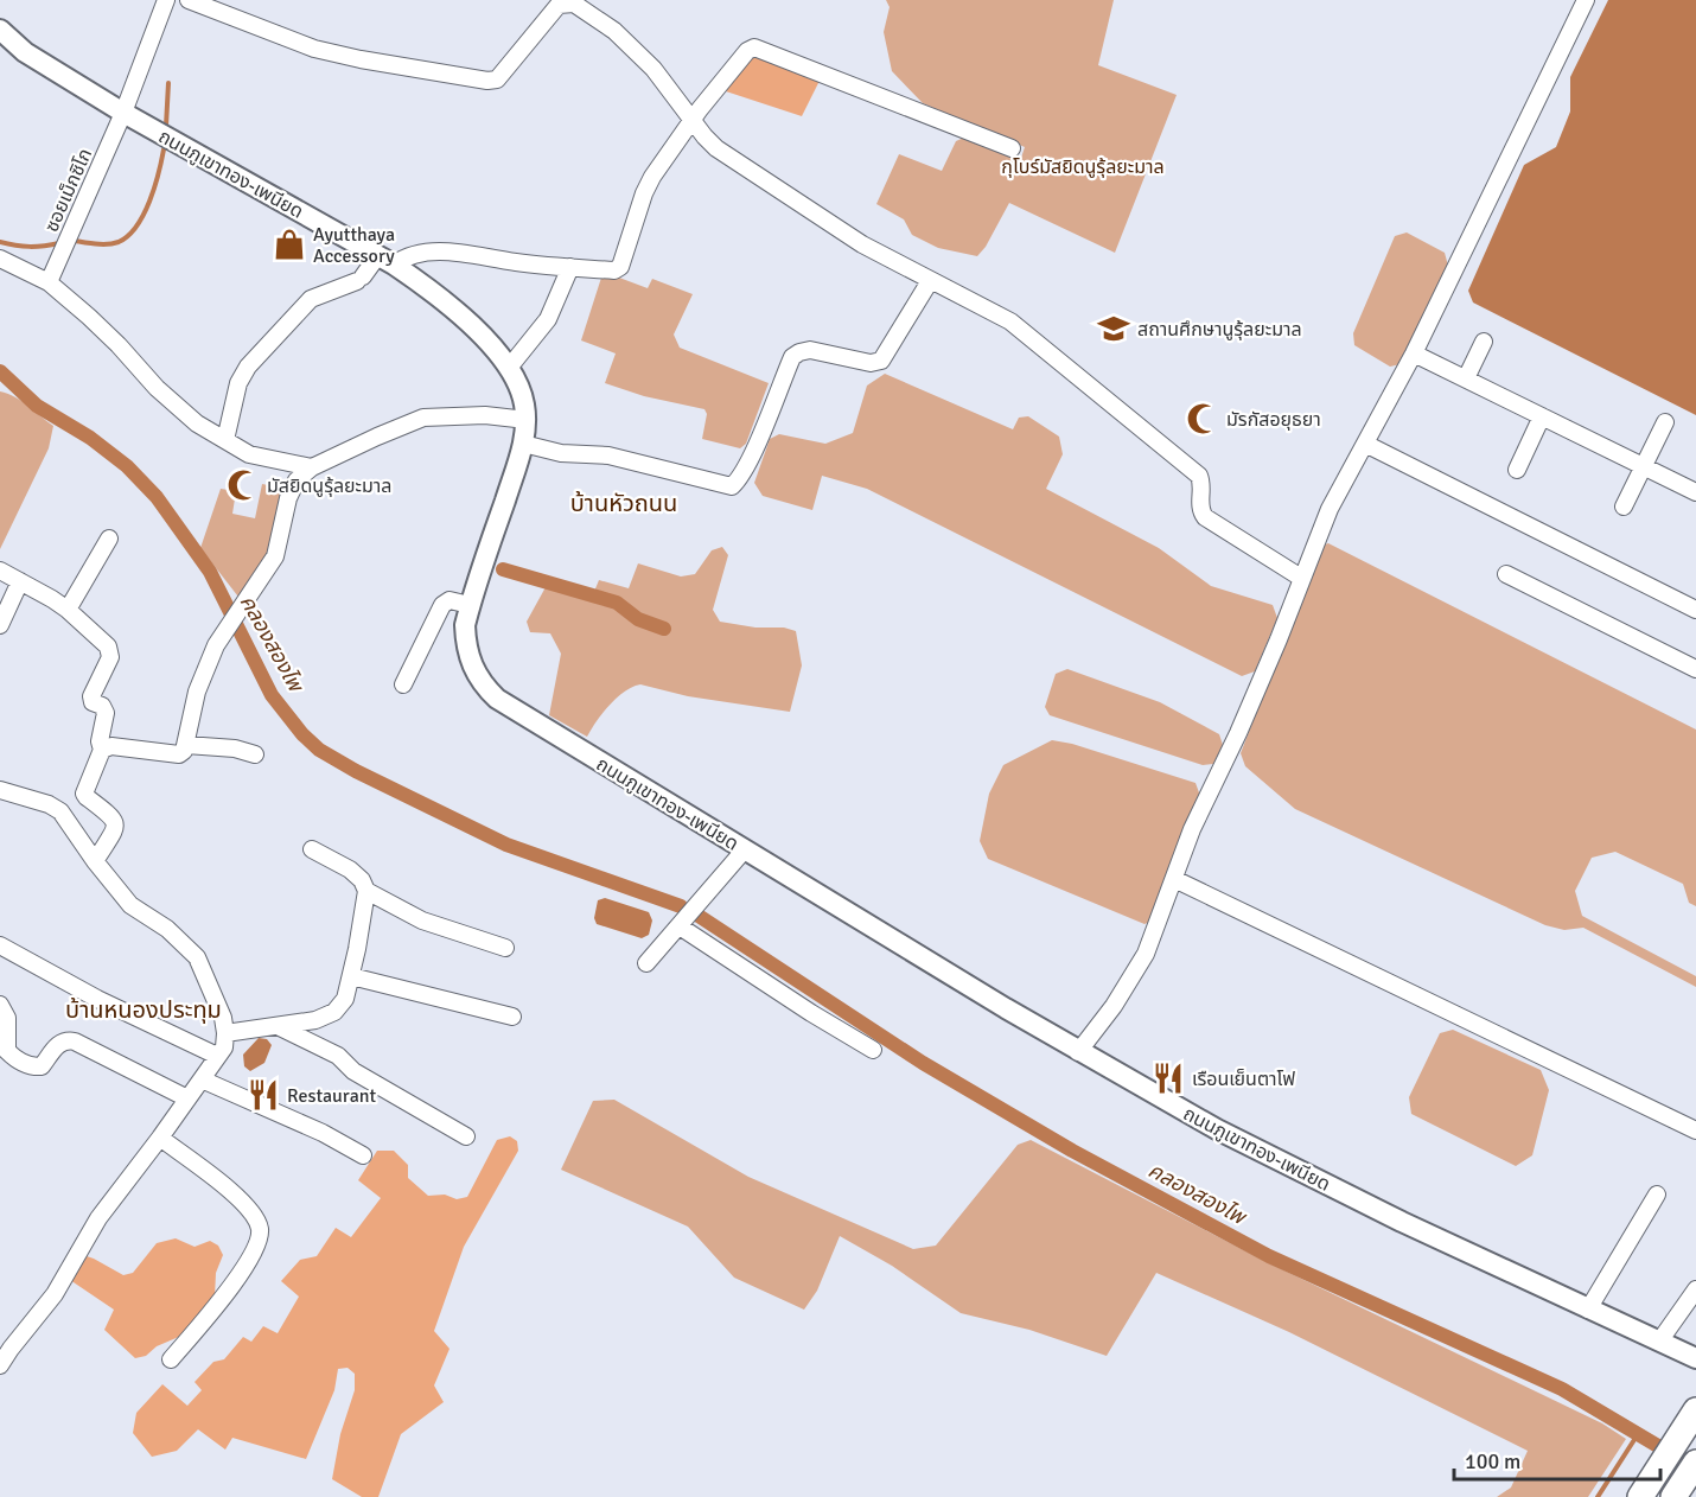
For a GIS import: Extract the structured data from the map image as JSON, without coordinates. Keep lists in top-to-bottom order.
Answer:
{
  "streets": {
    "street": ["ถนนภูเขาทอง-เพนียด", "ซอยเม็กซิโก"]
  },
  "crossings": [
    ["ถนนภูเขาทอง-เพนียด", "ซอยเม็กซิโก"]
  ],
  "districts": ["บ้านหัวถนน", "บ้านหนองประทุม"],
  "water": ["คลองสองไพ"],
  "parks": ["กุโบร์มัสยิดนูรุ้ลยะมาล"],
  "places": {
    "shop": ["Ayutthaya Accessory"],
    "school or university": ["สถานศึกษานูรุ้ลยะมาล"],
    "mosque": ["มัรกัสอยุธยา", "มัสยิดนูรุ้ลยะมาล"],
    "restaurant": ["เรือนเย็นตาโฟ", "Restaurant"]
  },
  "scale_bar": "100 m"
}
